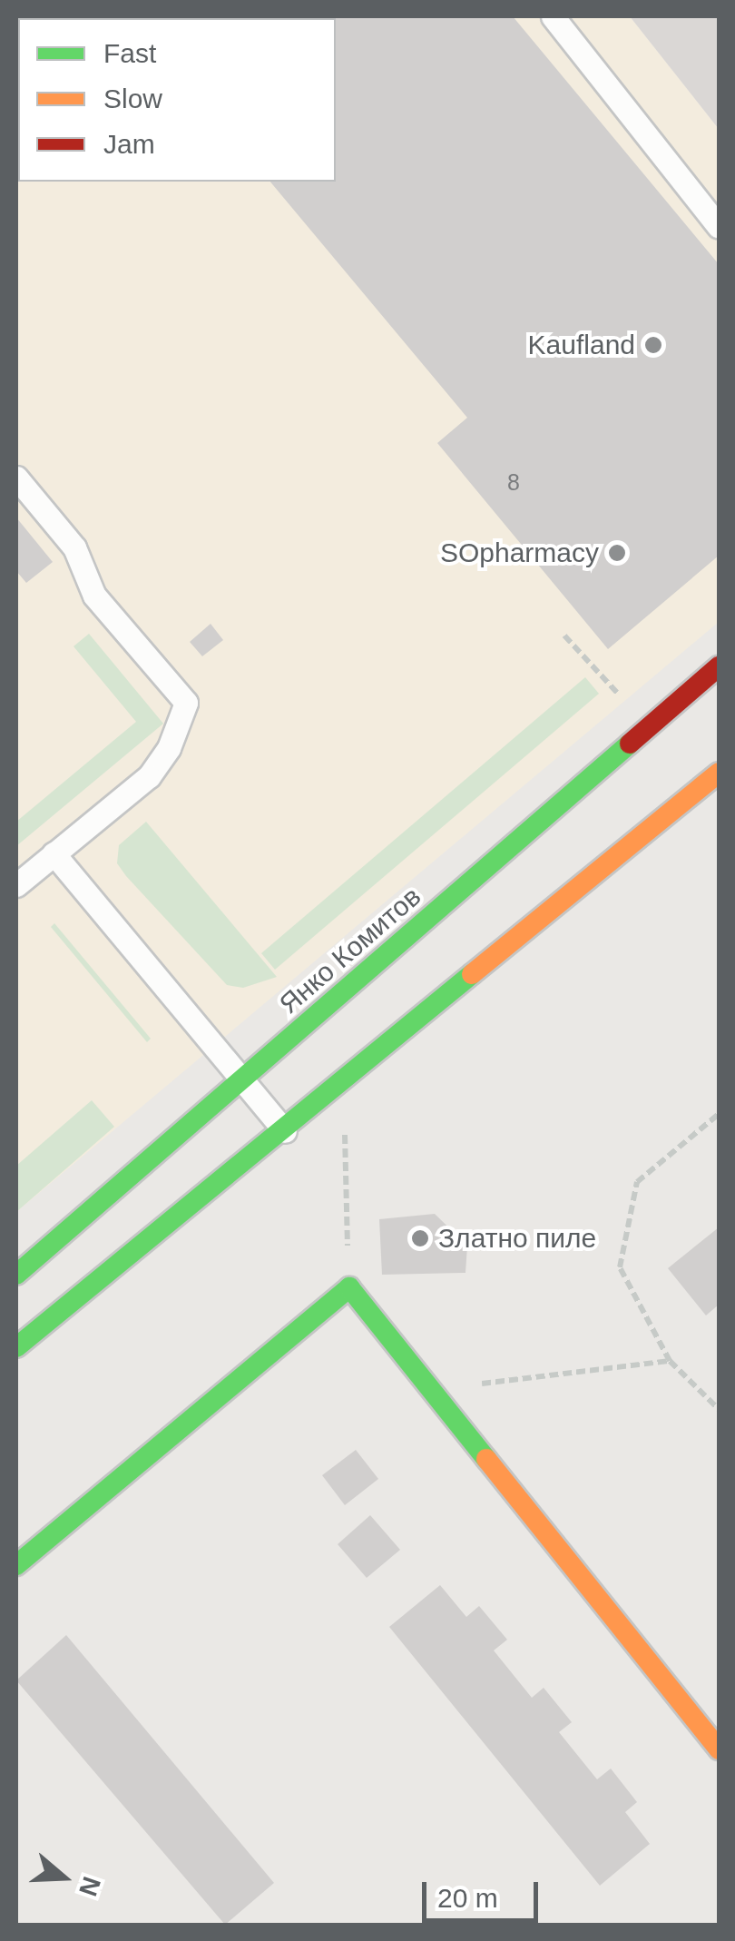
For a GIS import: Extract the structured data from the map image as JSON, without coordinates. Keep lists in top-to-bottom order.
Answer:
{
  "streets": {
    "main road": ["Янко Комитов"]
  },
  "places": ["Kaufland", "SOpharmacy", "Златно пиле"],
  "house_numbers": ["8"],
  "legend": ["Fast", "Slow", "Jam"],
  "scale_bar": "20 m",
  "north": "right"
}
